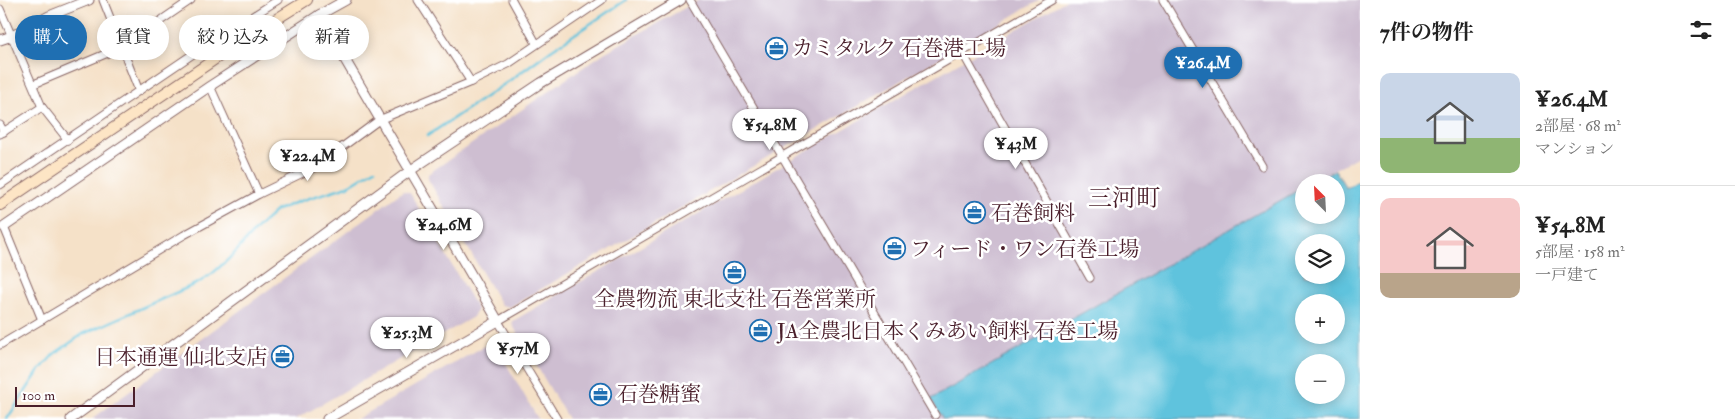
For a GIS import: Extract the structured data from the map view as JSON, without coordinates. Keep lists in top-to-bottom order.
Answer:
{
  "districts": ["三河町"],
  "places": {
    "office": [
      "カミタルク 石巻港工場",
      "石巻飼料",
      "フィード・ワン石巻工場",
      "全農物流 東北支社 石巻営業所",
      "JA全農北日本くみあい飼料 石巻工場",
      "日本通運 仙北支店",
      "石巻糖蜜"
    ]
  },
  "scale_bar": "100 m",
  "north": "top left",
  "page": {
    "heading": "7件の物件",
    "chip": [
      "購入",
      "賃貸",
      "絞り込み",
      "新着"
    ],
    "price": [
      "¥26.4M",
      "¥54.8M",
      "¥43M",
      "¥22.4M",
      "¥24.6M",
      "¥25.3M",
      "¥57M"
    ],
    "list": [
      {
        "name": "¥26.4M",
        "note": "2部屋 · 68 m² · マンション"
      },
      {
        "name": "¥54.8M",
        "note": "5部屋 · 158 m² · 一戸建て"
      }
    ],
    "map_buttons": ["+", "−"],
    "scale": "100 m"
  }
}
